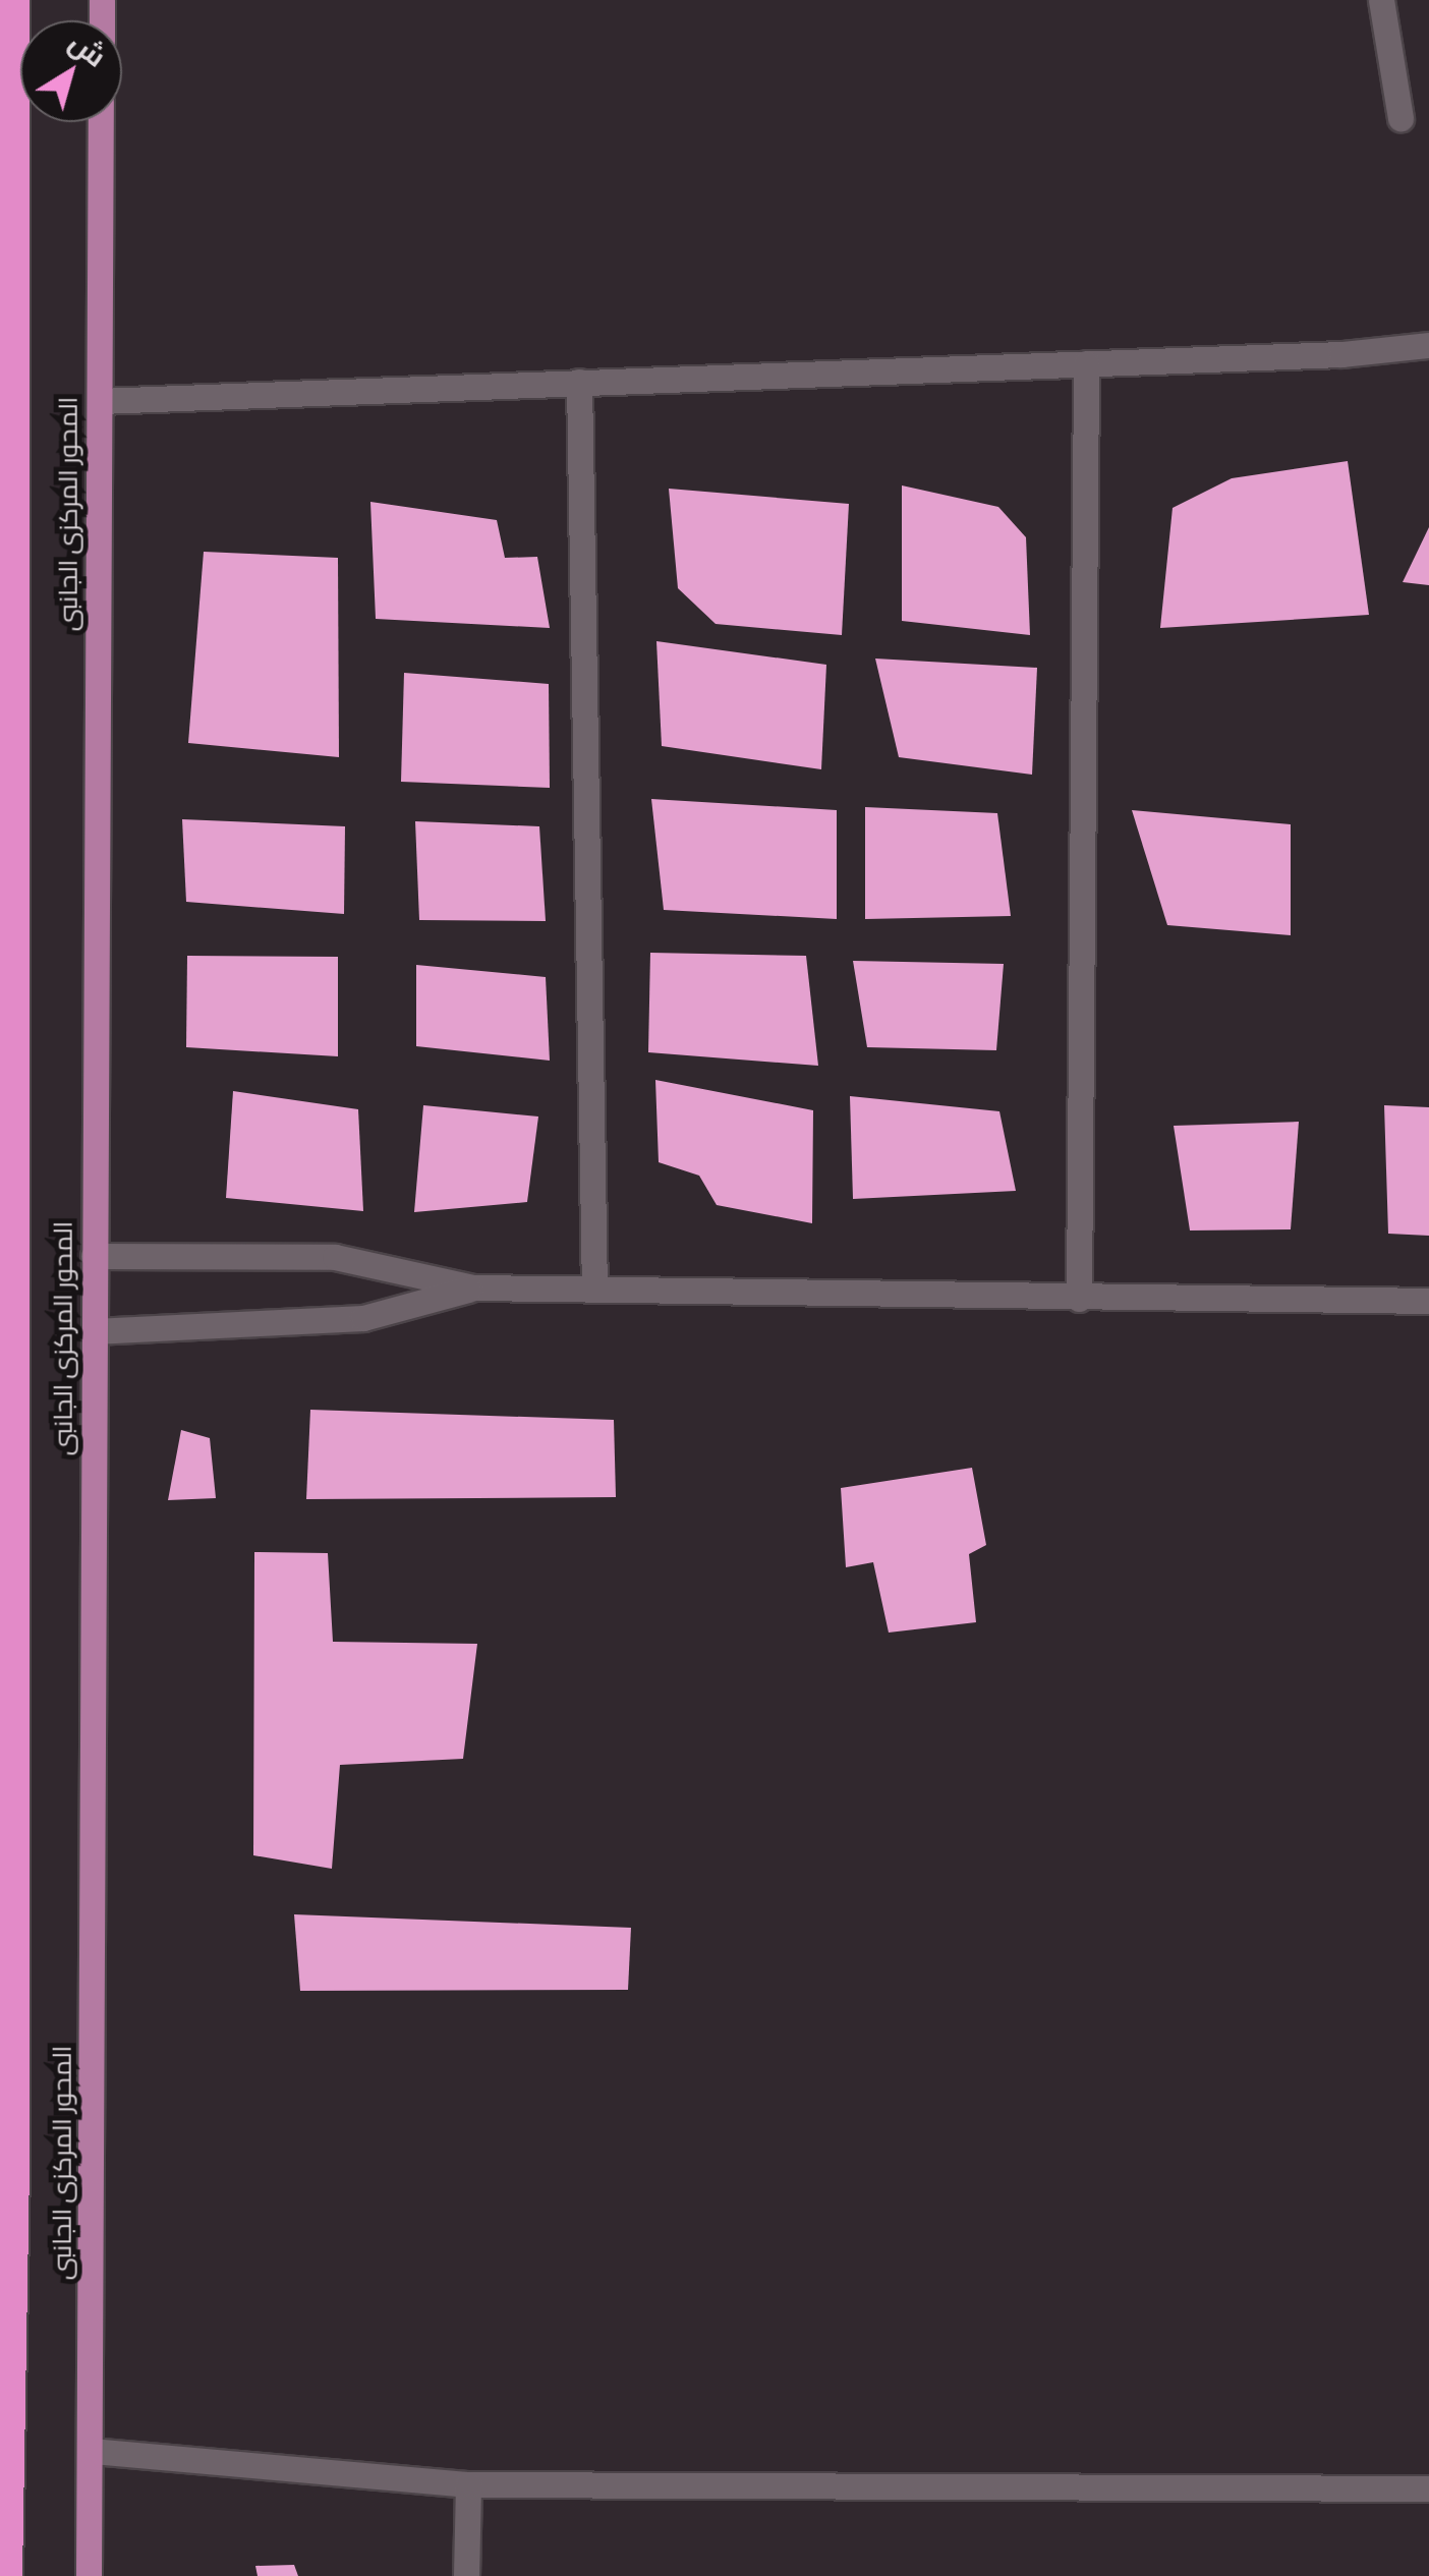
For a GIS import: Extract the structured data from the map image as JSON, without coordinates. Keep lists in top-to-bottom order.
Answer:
{
  "streets": {
    "main road": ["المحور المركزى الجانبى"]
  },
  "north": "top right"
}
